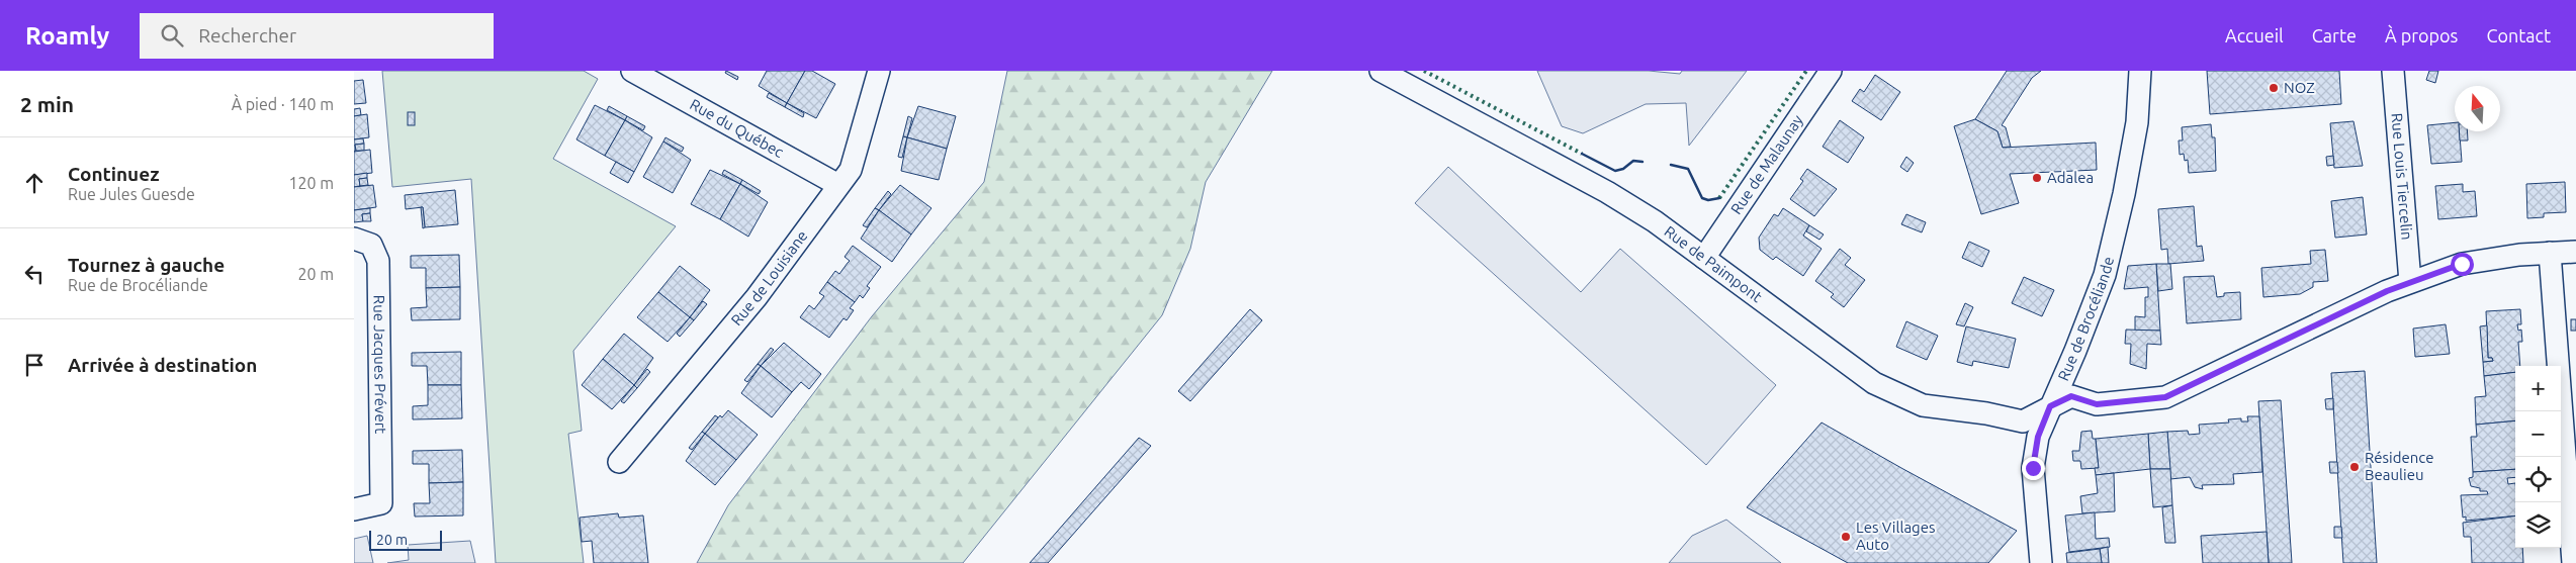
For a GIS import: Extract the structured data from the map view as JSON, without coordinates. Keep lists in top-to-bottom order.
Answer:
{
  "streets": {
    "street": [
      "Rue du Québec",
      "Rue de Malaunay",
      "Rue Louis Tiercelin",
      "Rue de Paimpont",
      "Rue de Louisiane",
      "Rue de Brocéliande",
      "Rue Jacques Prévert"
    ]
  },
  "crossings": [
    ["Rue du Québec", "Rue de Louisiane"],
    ["Rue de Malaunay", "Rue de Paimpont"],
    ["Rue Louis Tiercelin", "Rue de Paimpont"],
    ["Rue de Paimpont", "Rue de Brocéliande"]
  ],
  "places": [
    "NOZ",
    "Adalea",
    "Résidence Beaulieu",
    "Les Villages Auto"
  ],
  "scale_bar": "20 m",
  "north": "top",
  "page": {
    "header": "Roamly",
    "search": "Rechercher",
    "nav": [
      "Accueil",
      "Carte",
      "À propos",
      "Contact"
    ],
    "heading": ["2 min", "À pied · 140 m"],
    "list": [
      ["Continuez", "Rue Jules Guesde", "120 m"],
      ["Tournez à gauche", "Rue de Brocéliande", "20 m"],
      "Arrivée à destination"
    ],
    "map_buttons": ["+", "−"],
    "scale": "20 m"
  }
}
